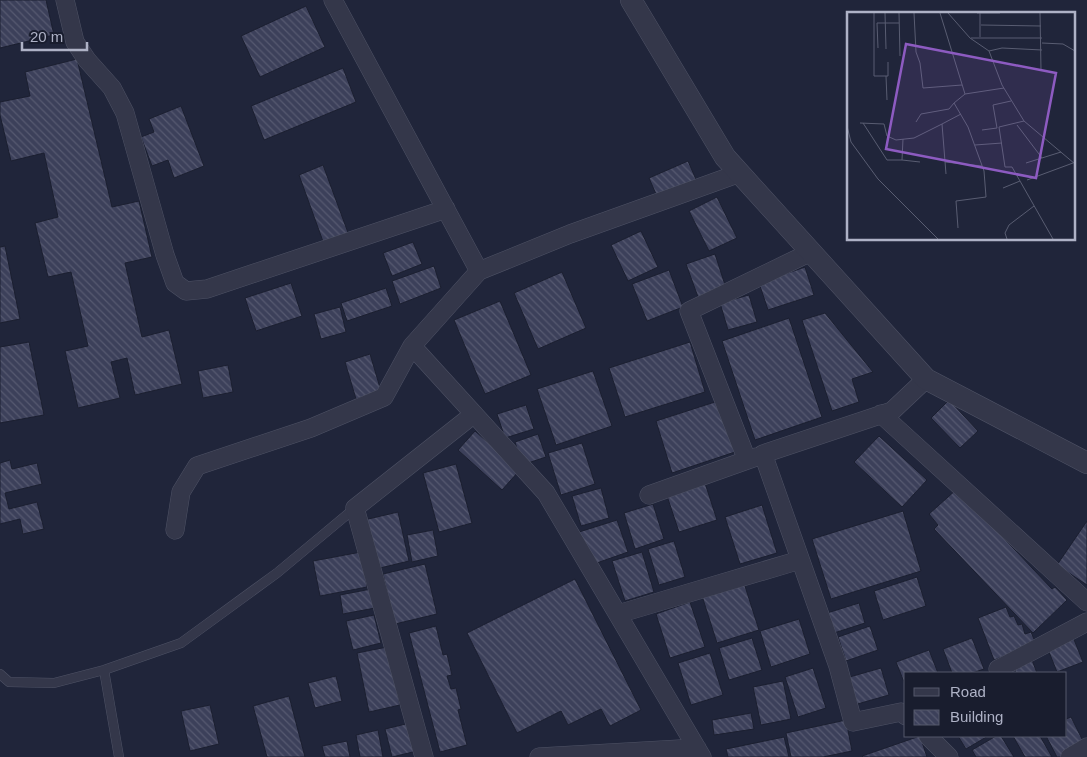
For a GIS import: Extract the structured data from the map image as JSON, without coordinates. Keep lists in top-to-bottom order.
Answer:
{
  "legend": ["Road", "Building"],
  "scale_bar": "20 m"
}
